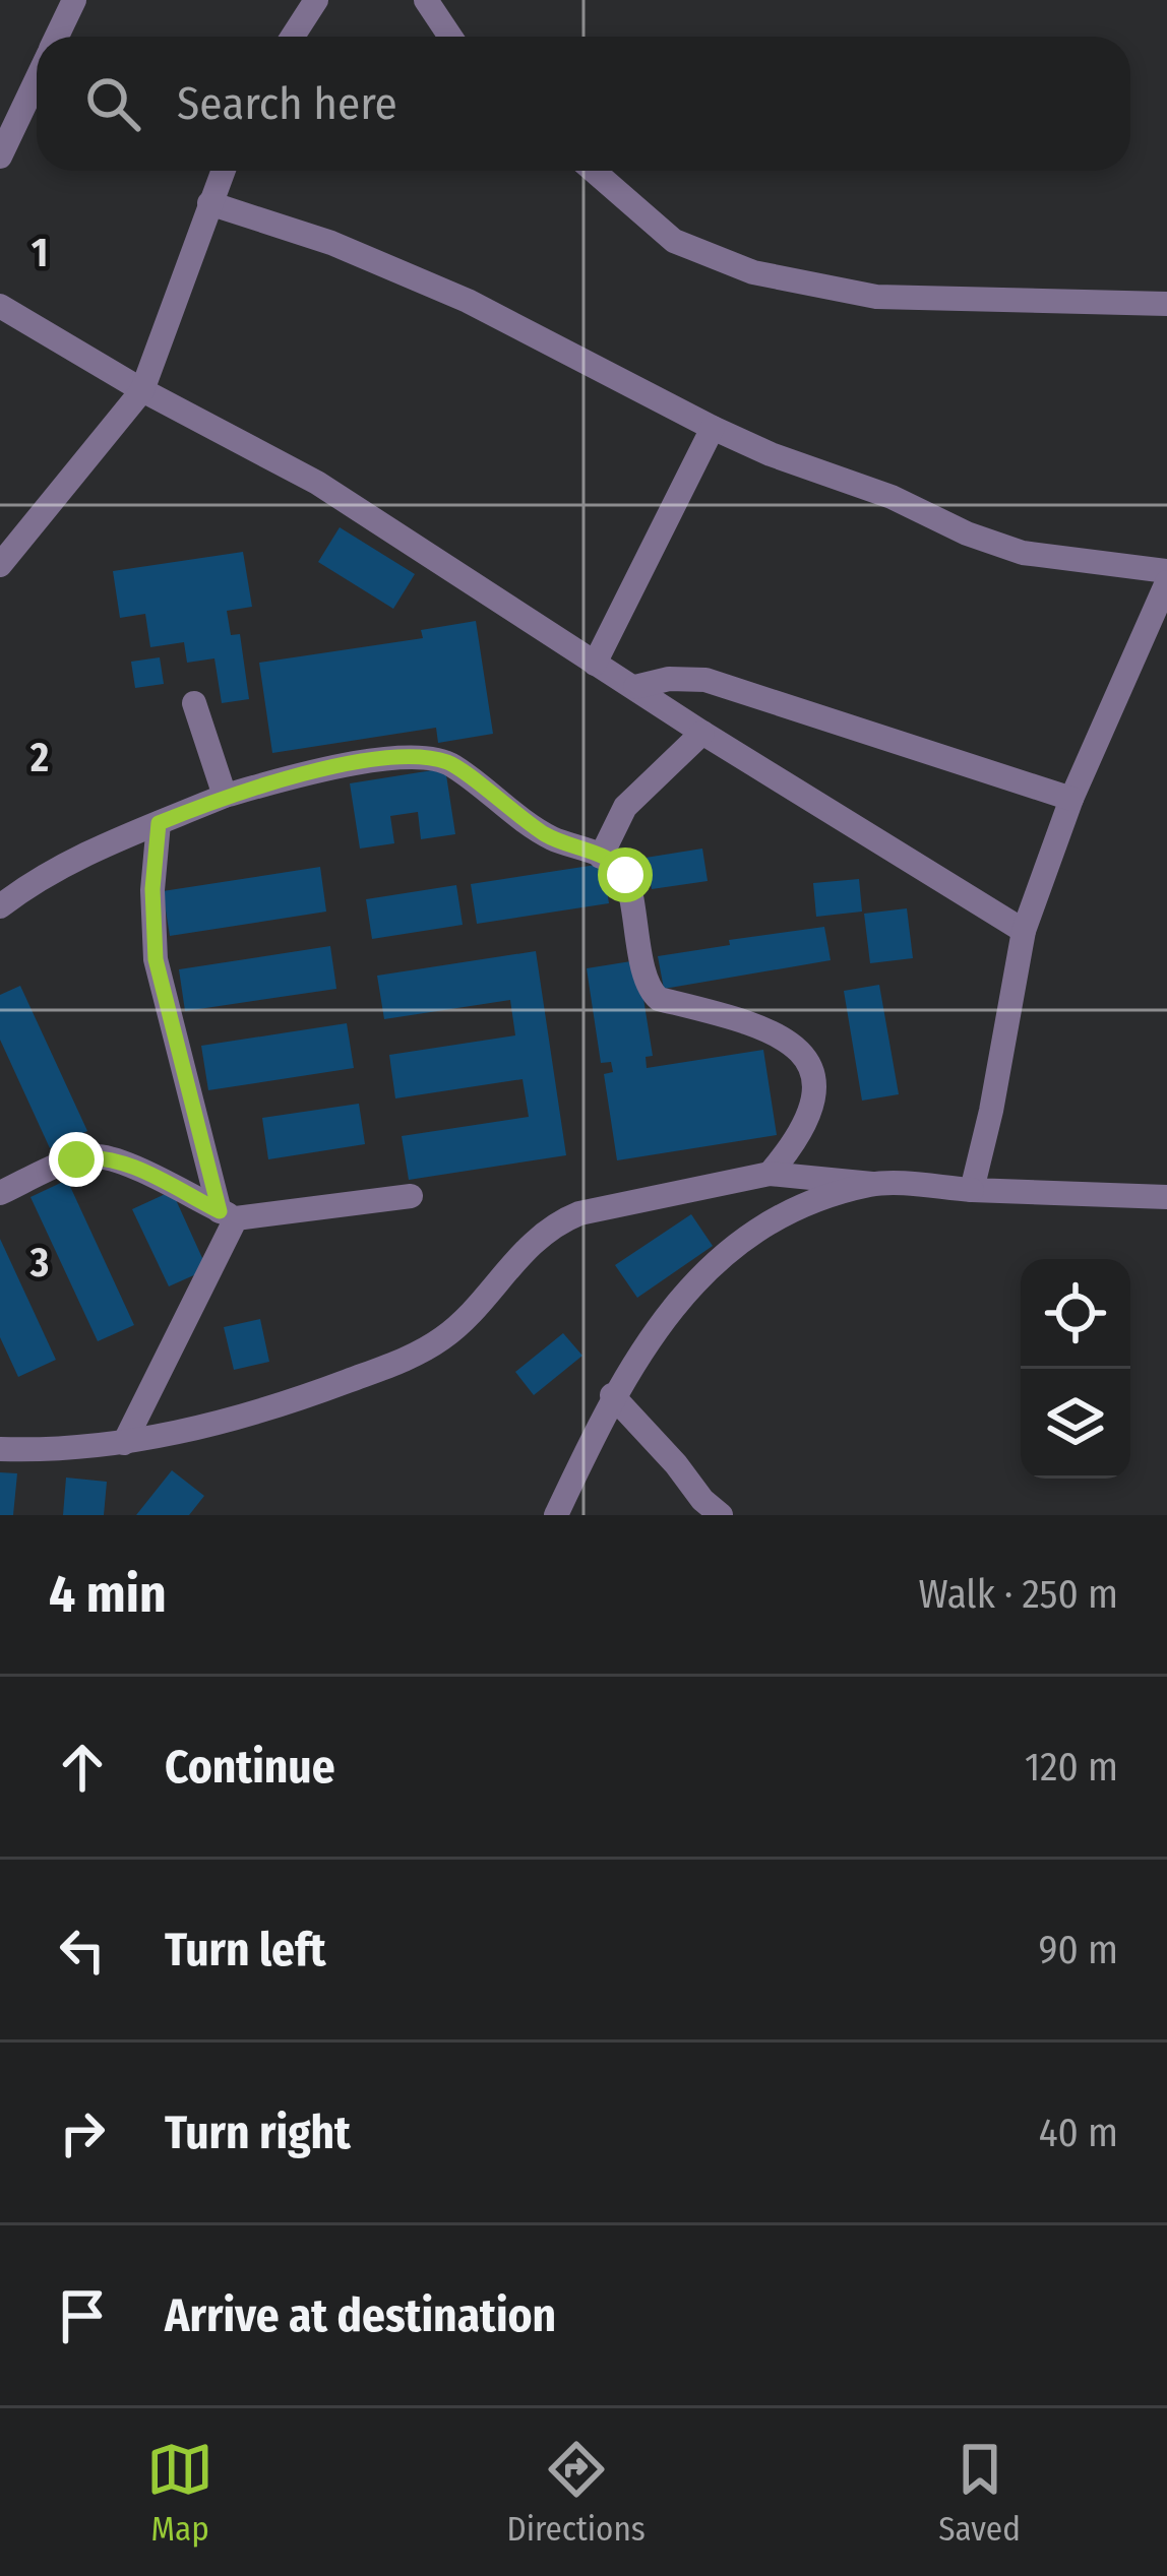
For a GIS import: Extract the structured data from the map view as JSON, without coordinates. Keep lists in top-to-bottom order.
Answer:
{
  "page": {
    "search": "Search here",
    "heading": ["4 min", "Walk · 250 m"],
    "list": [
      ["Continue", "120 m"],
      ["Turn left", "90 m"],
      ["Turn right", "40 m"],
      "Arrive at destination"
    ],
    "nav": ["Map", "Directions", "Saved"]
  },
  "grid": {
    "rows": ["1", "2", "3"]
  }
}
